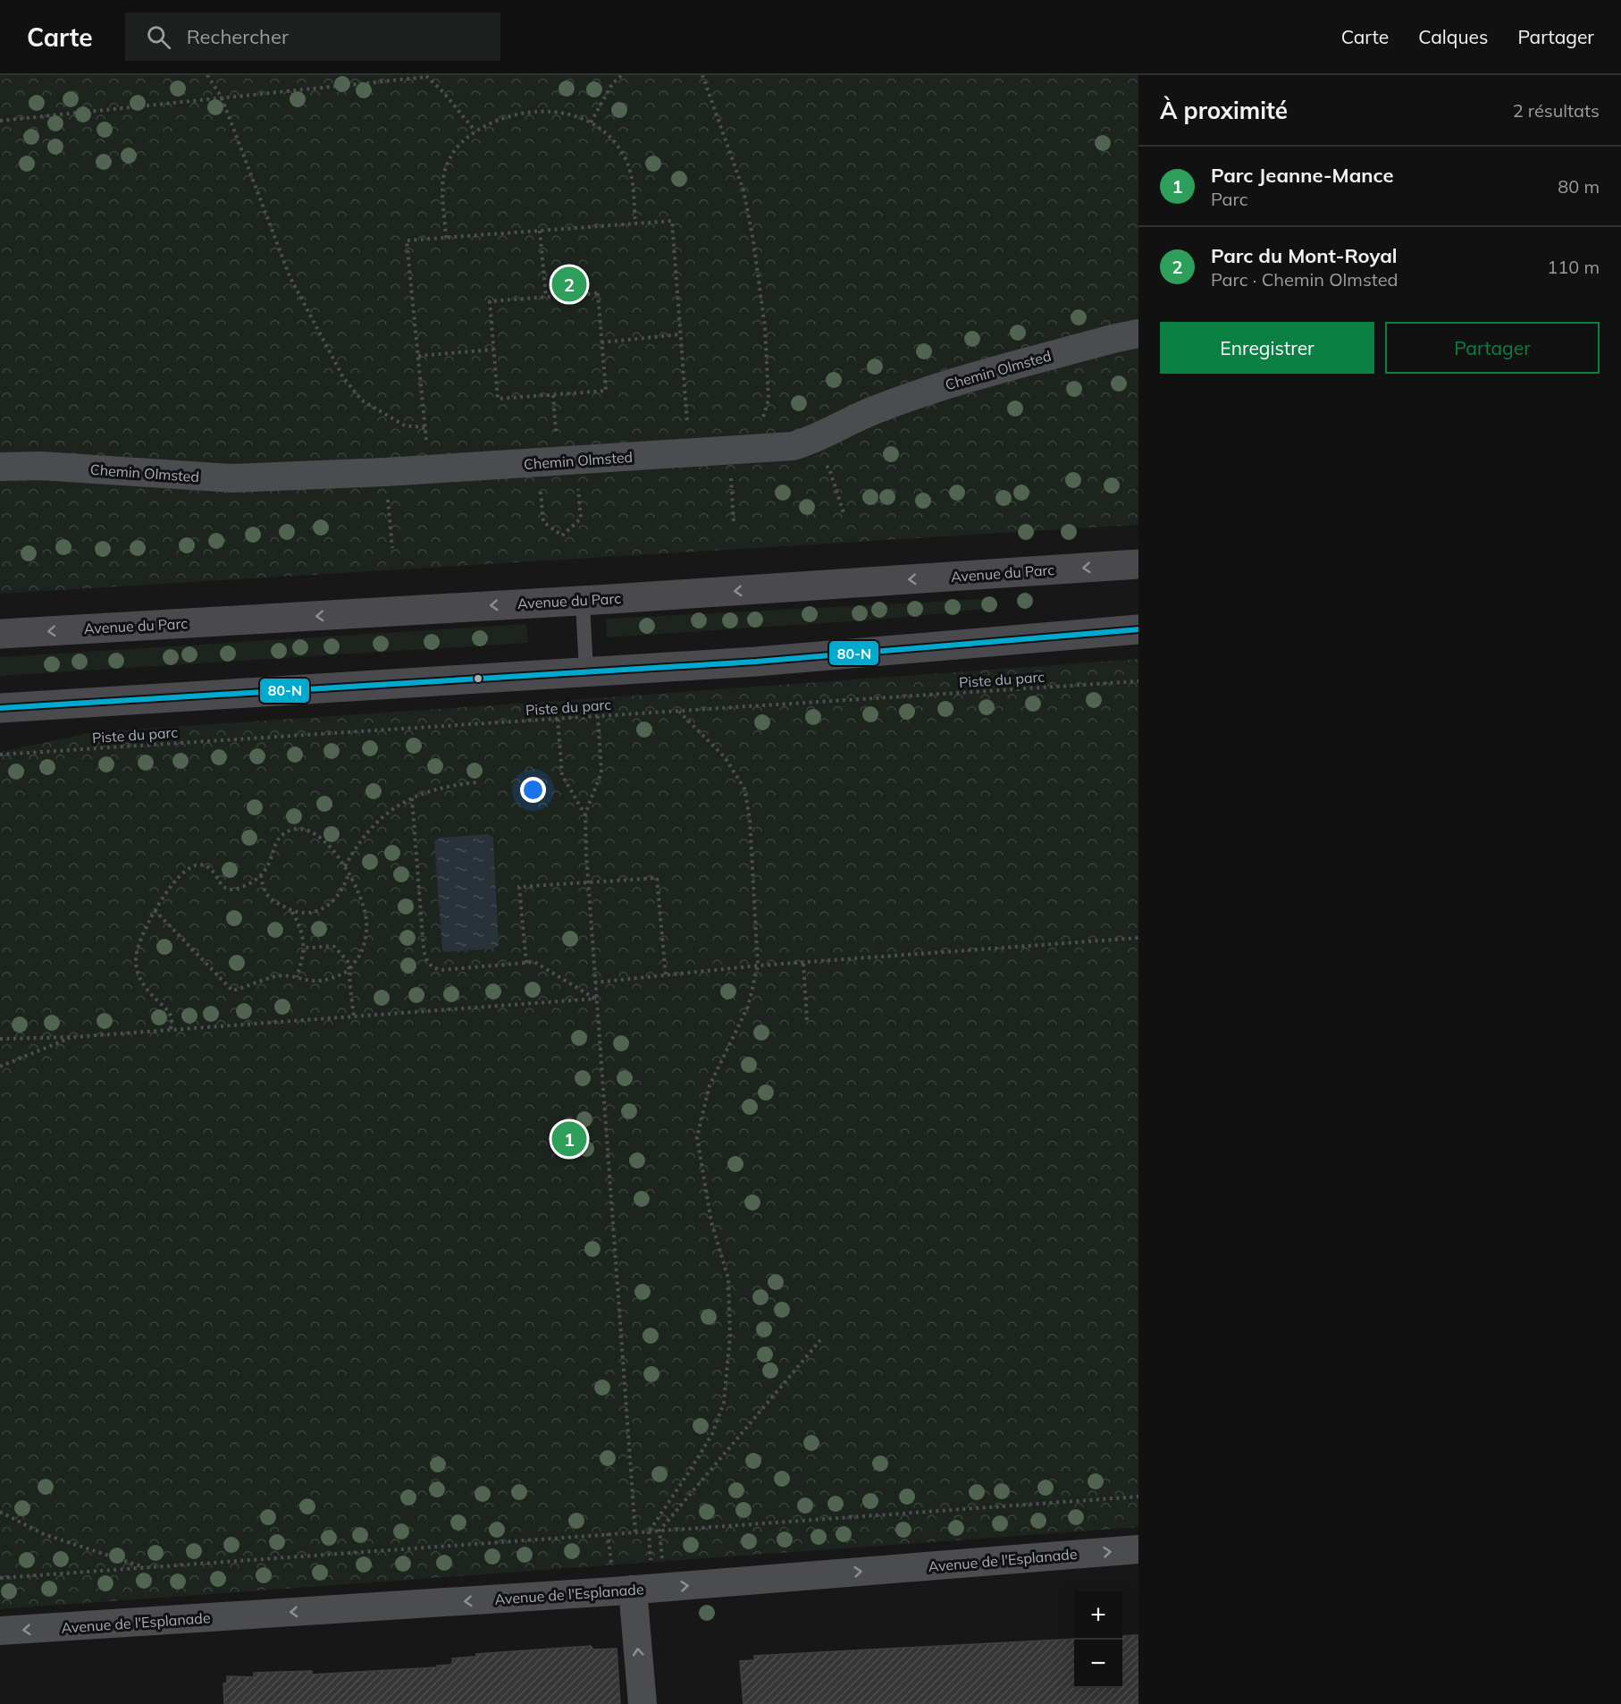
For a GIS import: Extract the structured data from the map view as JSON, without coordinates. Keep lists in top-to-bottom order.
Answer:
{
  "streets": {
    "main road": ["Avenue du Parc"],
    "street": ["Chemin Olmsted", "Avenue de l'Esplanade"],
    "path": ["Piste du parc"]
  },
  "lines": ["transit line 80-N"],
  "page": {
    "header": "Carte",
    "search": "Rechercher",
    "nav": ["Carte", "Calques", "Partager"],
    "heading": ["À proximité", "2 résultats"],
    "list": [
      {
        "mark": "1",
        "name": "Parc Jeanne-Mance",
        "note": "Parc",
        "value": "80 m"
      },
      {
        "mark": "2",
        "name": "Parc du Mont-Royal",
        "note": "Parc · Chemin Olmsted",
        "value": "110 m"
      }
    ],
    "pins": ["2", "1"],
    "buttons": ["Enregistrer", "Partager"],
    "map_buttons": ["+", "−"]
  }
}
